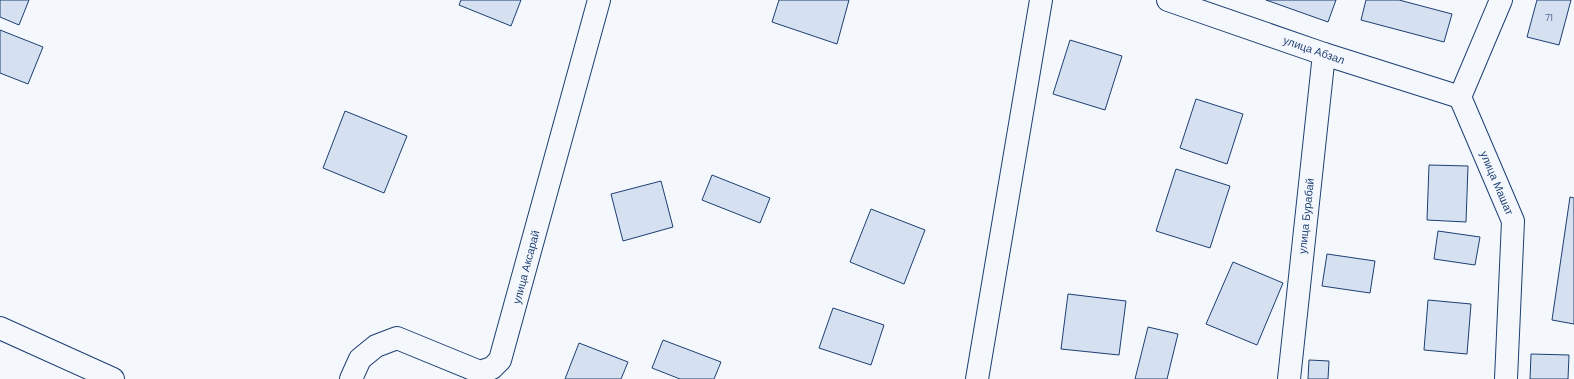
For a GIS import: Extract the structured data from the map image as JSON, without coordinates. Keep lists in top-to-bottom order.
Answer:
{
  "streets": {
    "street": [
      "улица Абзал",
      "улица Машат",
      "улица Бурабай",
      "улица Аксарай"
    ]
  },
  "crossings": [
    ["улица Абзал", "улица Машат"],
    ["улица Абзал", "улица Бурабай"]
  ],
  "house_numbers": ["71"]
}
